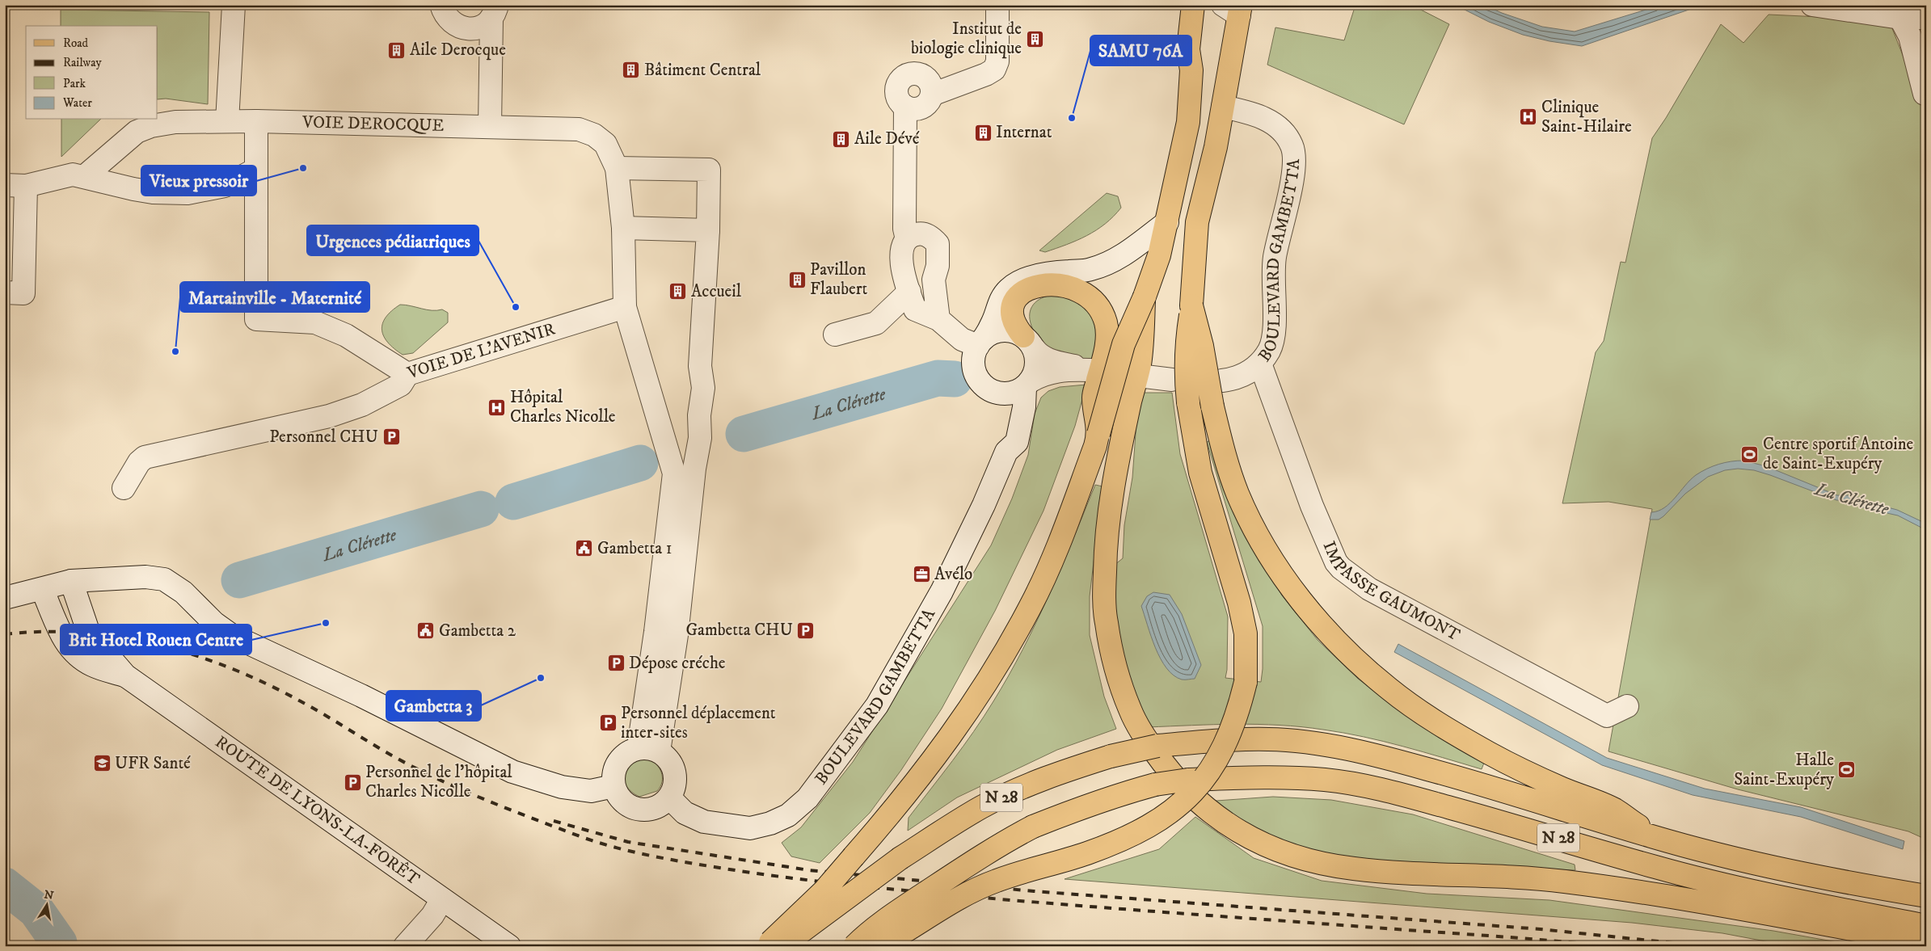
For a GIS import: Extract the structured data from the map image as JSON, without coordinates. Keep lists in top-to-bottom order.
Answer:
{
  "streets": {
    "main road": ["N 28"],
    "street": [
      "VOIE DEROCQUE",
      "BOULEVARD GAMBETTA",
      "VOIE DE L'AVENIR",
      "IMPASSE GAUMONT",
      "ROUTE DE LYONS-LA-FORÊT"
    ]
  },
  "crossings": [
    ["VOIE DEROCQUE", "VOIE DE L'AVENIR"],
    ["BOULEVARD GAMBETTA", "IMPASSE GAUMONT"]
  ],
  "water": ["La Clérette"],
  "places": {
    "building": [
      "Institut de biologie clinique",
      "Aile Derocque",
      "Bâtiment Central",
      "Internat",
      "Aile Dévé",
      "Pavillon Flaubert",
      "Accueil"
    ],
    "hospital": ["Clinique Saint-Hilaire", "Hôpital Charles Nicolle"],
    "other": [
      "SAMU 76A",
      "Vieux pressoir",
      "Urgences pédiatriques",
      "Martainville - Maternité",
      "Brit Hotel Rouen Centre",
      "Gambetta 3"
    ],
    "parking": [
      "Personnel CHU",
      "Gambetta CHU",
      "Dépose créche",
      "Personnel déplacement inter-sites",
      "Personnel de l'hôpital Charles Nicolle"
    ],
    "sports": ["Centre sportif Antoine de Saint-Exupéry", "Halle Saint-Exupéry"],
    "public building": ["Gambetta 1", "Gambetta 2"],
    "office": ["Avélo"],
    "school or university": ["UFR Santé"]
  },
  "legend": [
    "Road",
    "Railway",
    "Park",
    "Water"
  ],
  "north": "top"
}
